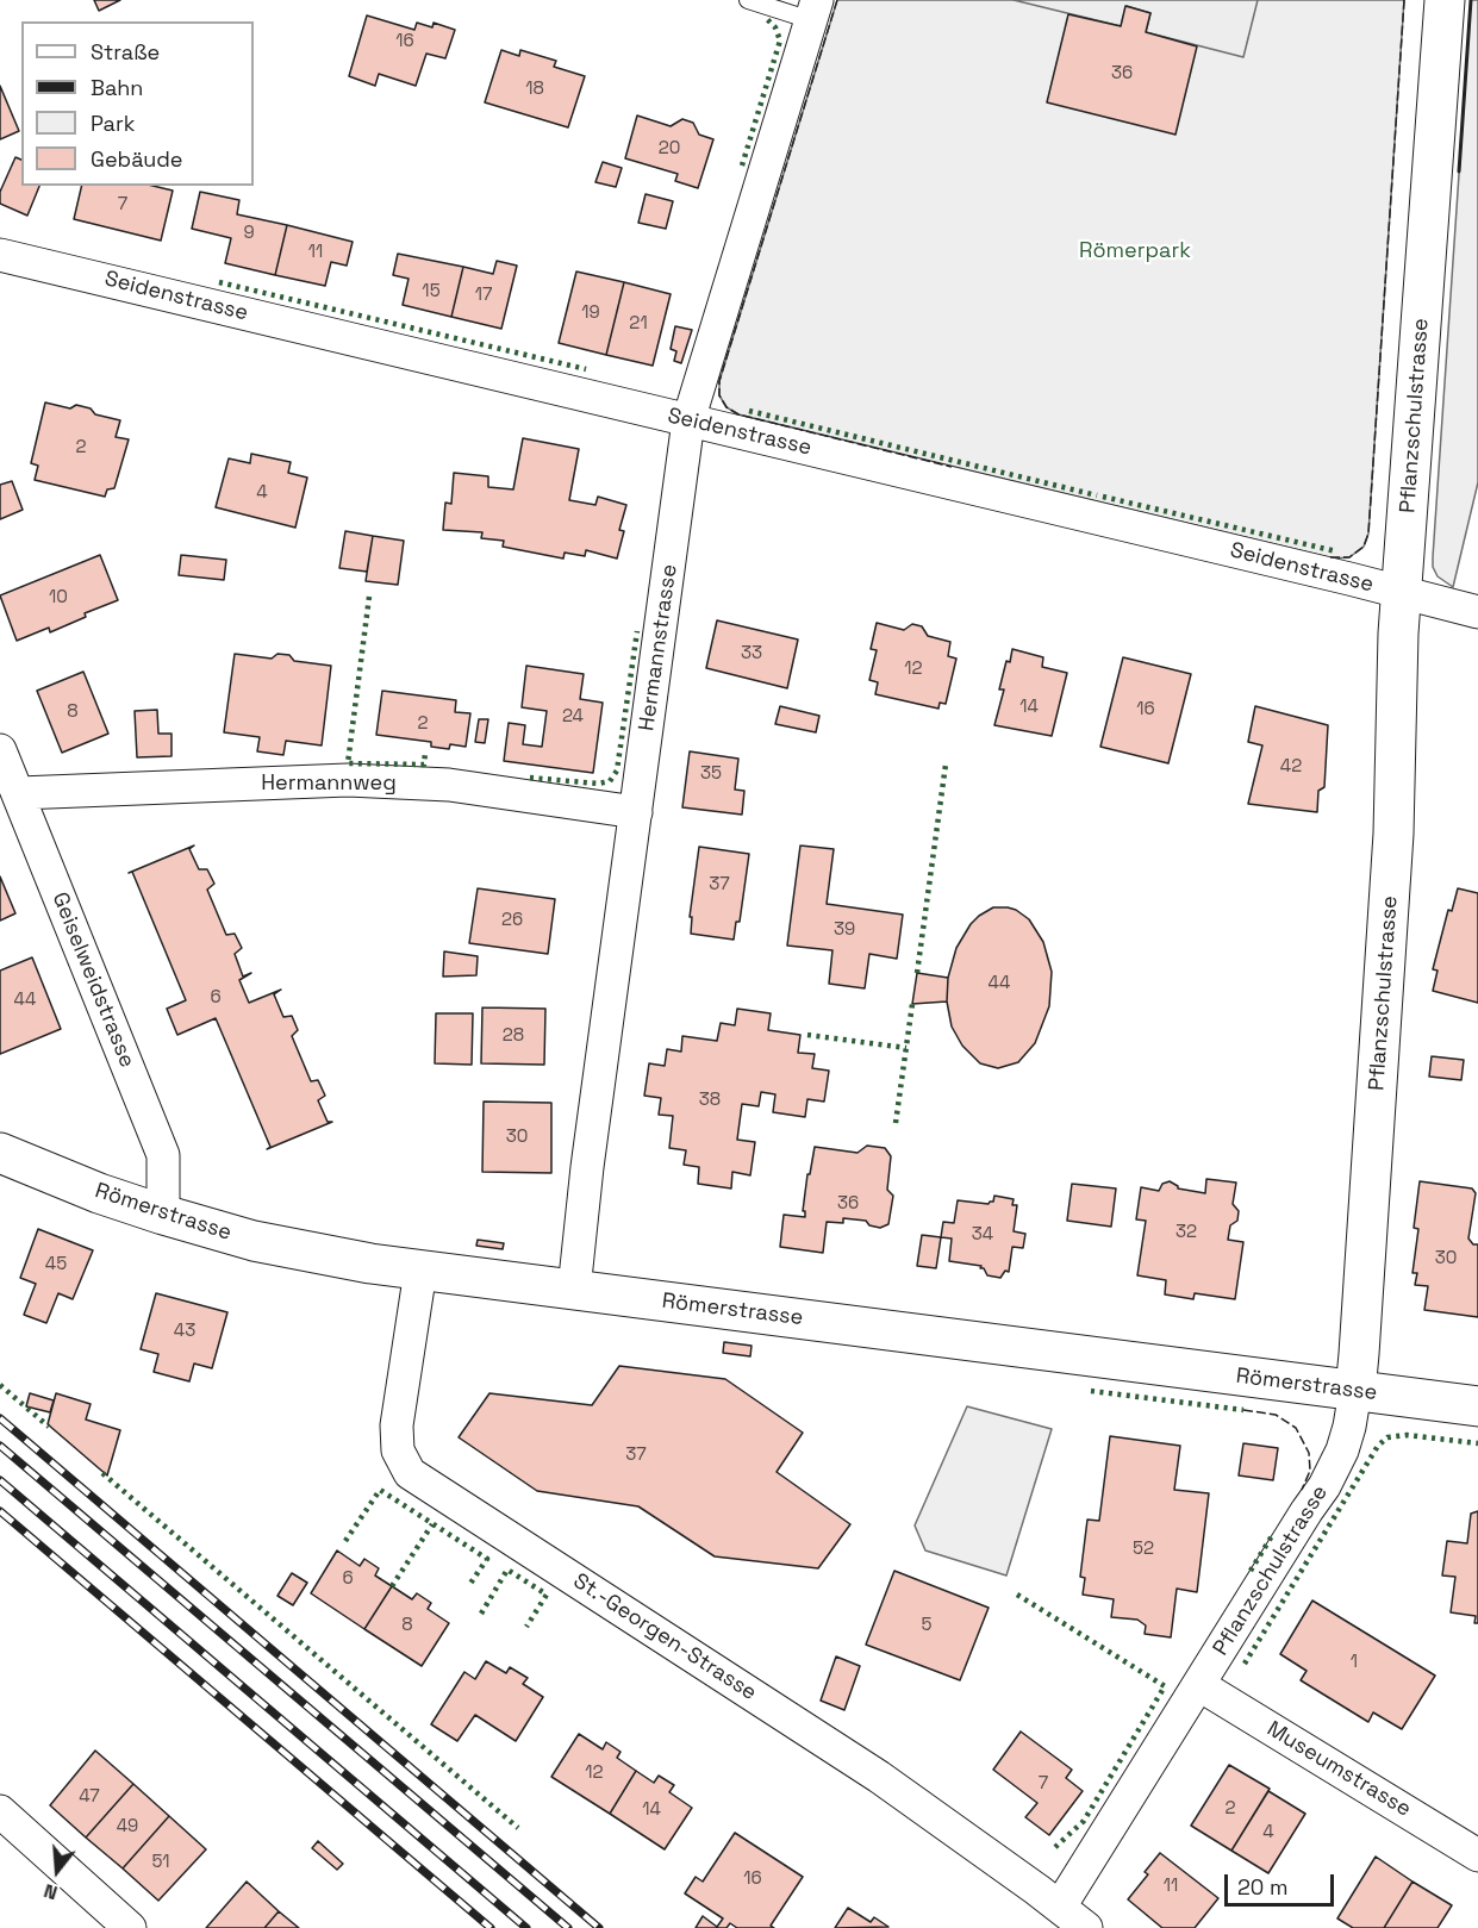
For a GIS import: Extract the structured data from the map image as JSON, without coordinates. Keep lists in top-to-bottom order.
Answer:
{
  "streets": {
    "main road": ["Pflanzschulstrasse", "Römerstrasse"],
    "street": [
      "Seidenstrasse",
      "Hermannstrasse",
      "Hermannweg",
      "Geiselweidstrasse",
      "St.-Georgen-Strasse",
      "Museumstrasse"
    ]
  },
  "crossings": [
    ["Seidenstrasse", "Pflanzschulstrasse"],
    ["Seidenstrasse", "Hermannstrasse"],
    ["Pflanzschulstrasse", "Römerstrasse"],
    ["Pflanzschulstrasse", "St.-Georgen-Strasse"],
    ["Pflanzschulstrasse", "Museumstrasse"],
    ["Hermannstrasse", "Hermannweg"],
    ["Hermannstrasse", "Römerstrasse"],
    ["Hermannweg", "Geiselweidstrasse"],
    ["Geiselweidstrasse", "Römerstrasse"],
    ["Römerstrasse", "St.-Georgen-Strasse"]
  ],
  "parks": ["Römerpark"],
  "house_numbers": [
    "16",
    "36",
    "18",
    "20",
    "7",
    "9",
    "11",
    "15",
    "17",
    "19",
    "21",
    "2",
    "4",
    "10",
    "33",
    "12",
    "14",
    "16",
    "8",
    "24",
    "2",
    "42",
    "35",
    "37",
    "26",
    "39",
    "44",
    "6",
    "44",
    "28",
    "38",
    "30",
    "36",
    "32",
    "34",
    "30",
    "45",
    "43",
    "37",
    "52",
    "6",
    "8",
    "5",
    "1",
    "12",
    "7",
    "47",
    "2",
    "14",
    "49",
    "4",
    "51",
    "16",
    "11"
  ],
  "legend": [
    "Straße",
    "Bahn",
    "Park",
    "Gebäude"
  ],
  "scale_bar": "20 m",
  "north": "bottom"
}
